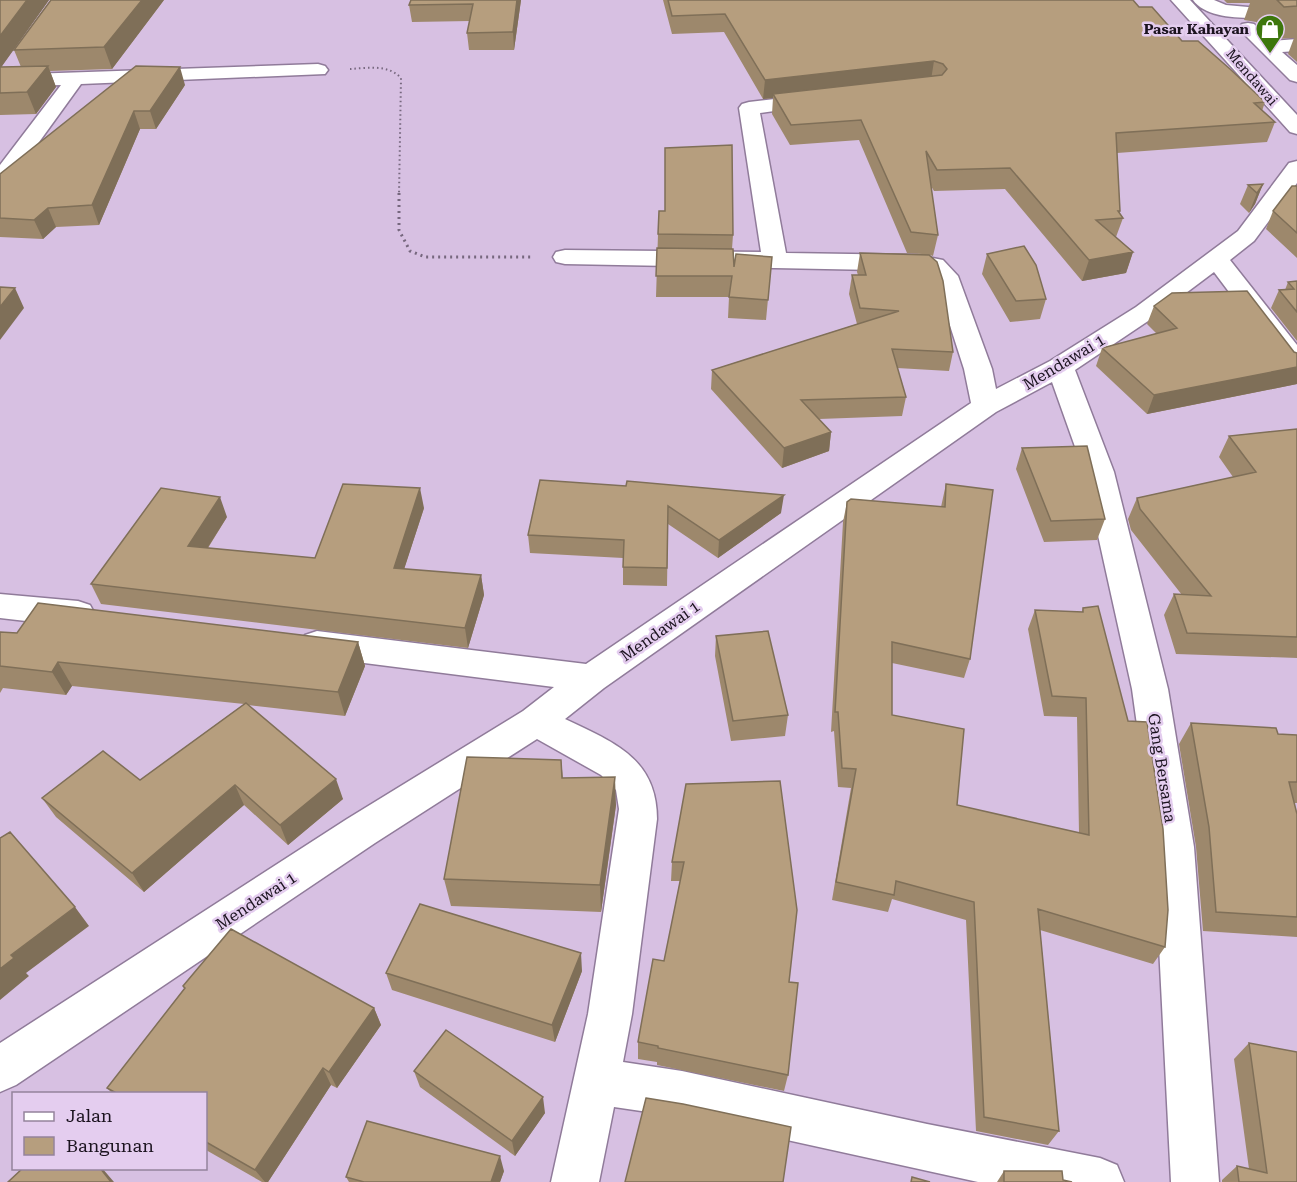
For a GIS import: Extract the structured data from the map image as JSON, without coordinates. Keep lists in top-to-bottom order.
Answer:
{
  "streets": {
    "street": ["Mendawai", "Mendawai 1", "Gang Bersama"]
  },
  "crossings": [
    ["Mendawai 1", "Gang Bersama"]
  ],
  "places": {
    "shop": ["Pasar Kahayan"]
  },
  "legend": ["Jalan", "Bangunan"]
}
